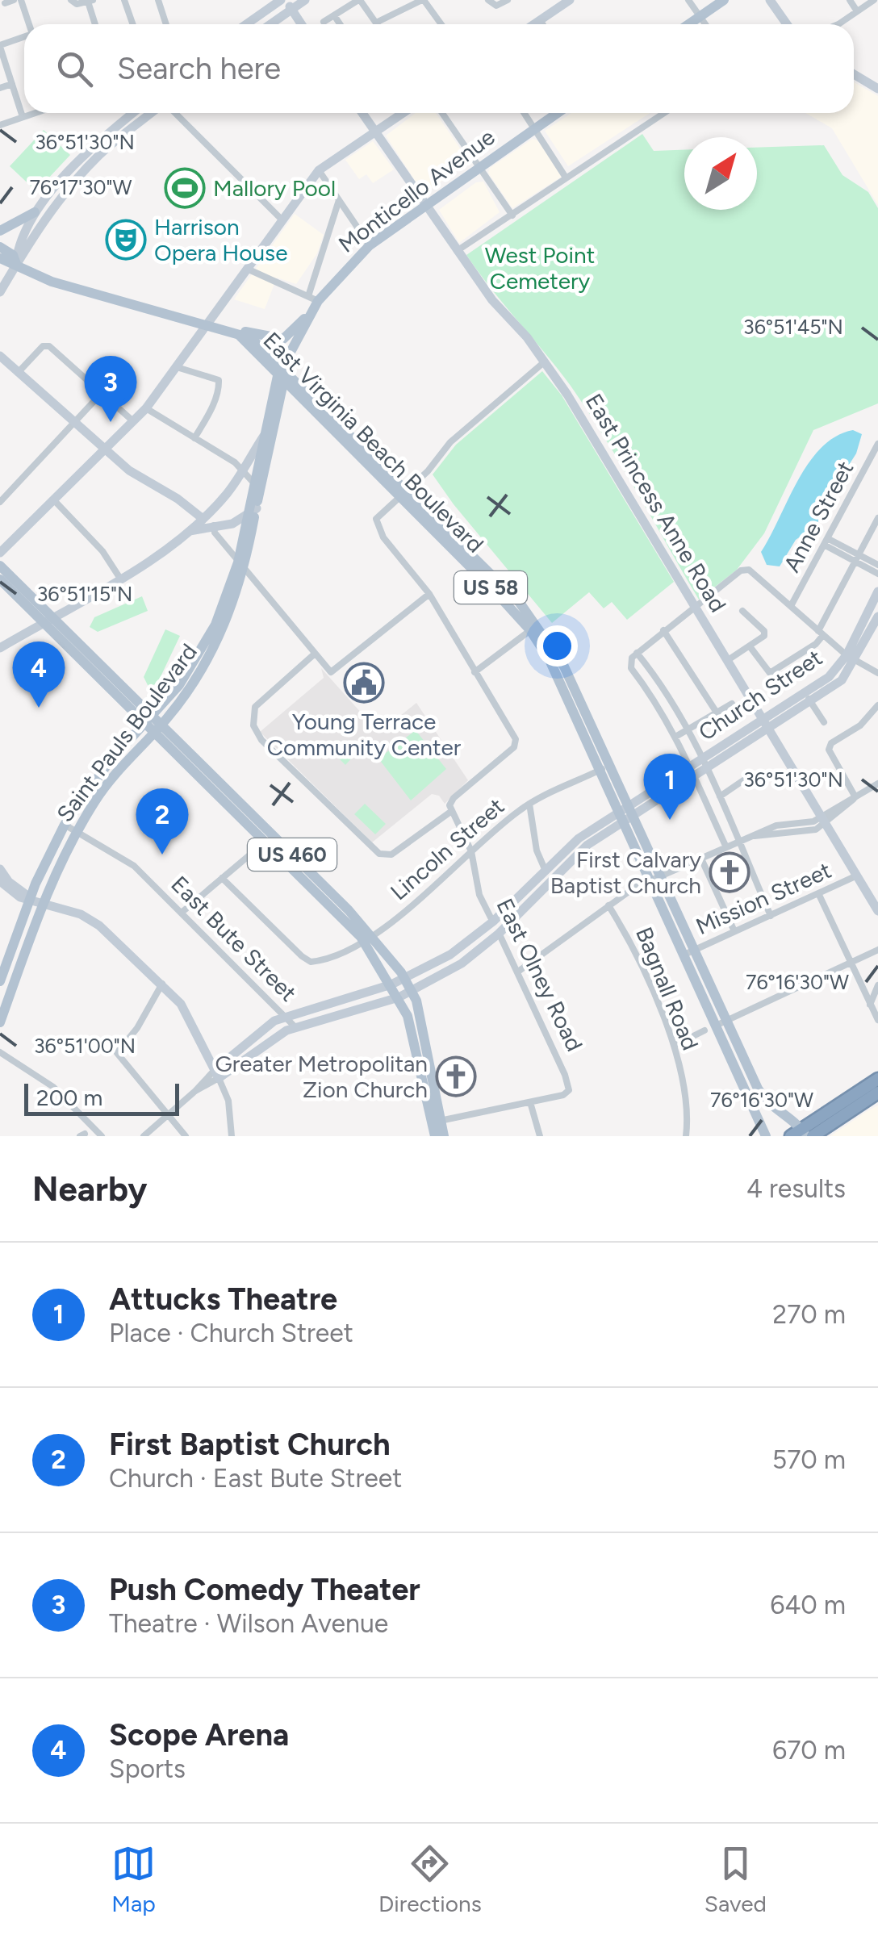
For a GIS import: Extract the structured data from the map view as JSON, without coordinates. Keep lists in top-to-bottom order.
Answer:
{
  "streets": {
    "main road": [
      "Monticello Avenue",
      "East Virginia Beach Boulevard",
      "East Princess Anne Road",
      "US 58",
      "Church Street",
      "Saint Pauls Boulevard",
      "US 460"
    ],
    "street": [
      "Anne Street",
      "Lincoln Street",
      "Mission Street",
      "East Bute Street",
      "East Olney Road",
      "Bagnall Road"
    ]
  },
  "crossings": [
    ["Monticello Avenue", "East Virginia Beach Boulevard"],
    ["Monticello Avenue", "East Princess Anne Road"],
    ["Monticello Avenue", "Saint Pauls Boulevard"],
    ["East Virginia Beach Boulevard", "US 58"],
    ["East Virginia Beach Boulevard", "Church Street"],
    ["East Virginia Beach Boulevard", "Lincoln Street"],
    ["East Virginia Beach Boulevard", "Mission Street"],
    ["East Princess Anne Road", "Church Street"],
    ["East Princess Anne Road", "Mission Street"],
    ["Church Street", "US 460"],
    ["Church Street", "East Bute Street"],
    ["Church Street", "East Olney Road"],
    ["Saint Pauls Boulevard", "US 460"],
    ["Saint Pauls Boulevard", "East Bute Street"],
    ["Lincoln Street", "US 460"],
    ["Lincoln Street", "East Olney Road"]
  ],
  "parks": ["West Point Cemetery"],
  "places": {
    "sports": ["Mallory Pool"],
    "theatre": ["Harrison Opera House"],
    "public building": ["Young Terrace Community Center"],
    "church": ["First Calvary Baptist Church", "Greater Metropolitan Zion Church"]
  },
  "scale_bar": "200 m",
  "north": "top right",
  "page": {
    "search": "Search here",
    "pins": [
      "3",
      "4",
      "1",
      "2"
    ],
    "scale": "200 m",
    "heading": ["Nearby", "4 results"],
    "list": [
      {
        "mark": "1",
        "name": "Attucks Theatre",
        "note": "Place · Church Street",
        "value": "270 m"
      },
      {
        "mark": "2",
        "name": "First Baptist Church",
        "note": "Church · East Bute Street",
        "value": "570 m"
      },
      {
        "mark": "3",
        "name": "Push Comedy Theater",
        "note": "Theatre · Wilson Avenue",
        "value": "640 m"
      },
      {
        "mark": "4",
        "name": "Scope Arena",
        "note": "Sports",
        "value": "670 m"
      }
    ],
    "nav": ["Map", "Directions", "Saved"]
  },
  "coordinates": [
    "36°51'30\"N",
    "76°17'30\"W",
    "36°51'45\"N",
    "36°51'15\"N",
    "76°16'30\"W",
    "36°51'00\"N"
  ]
}
